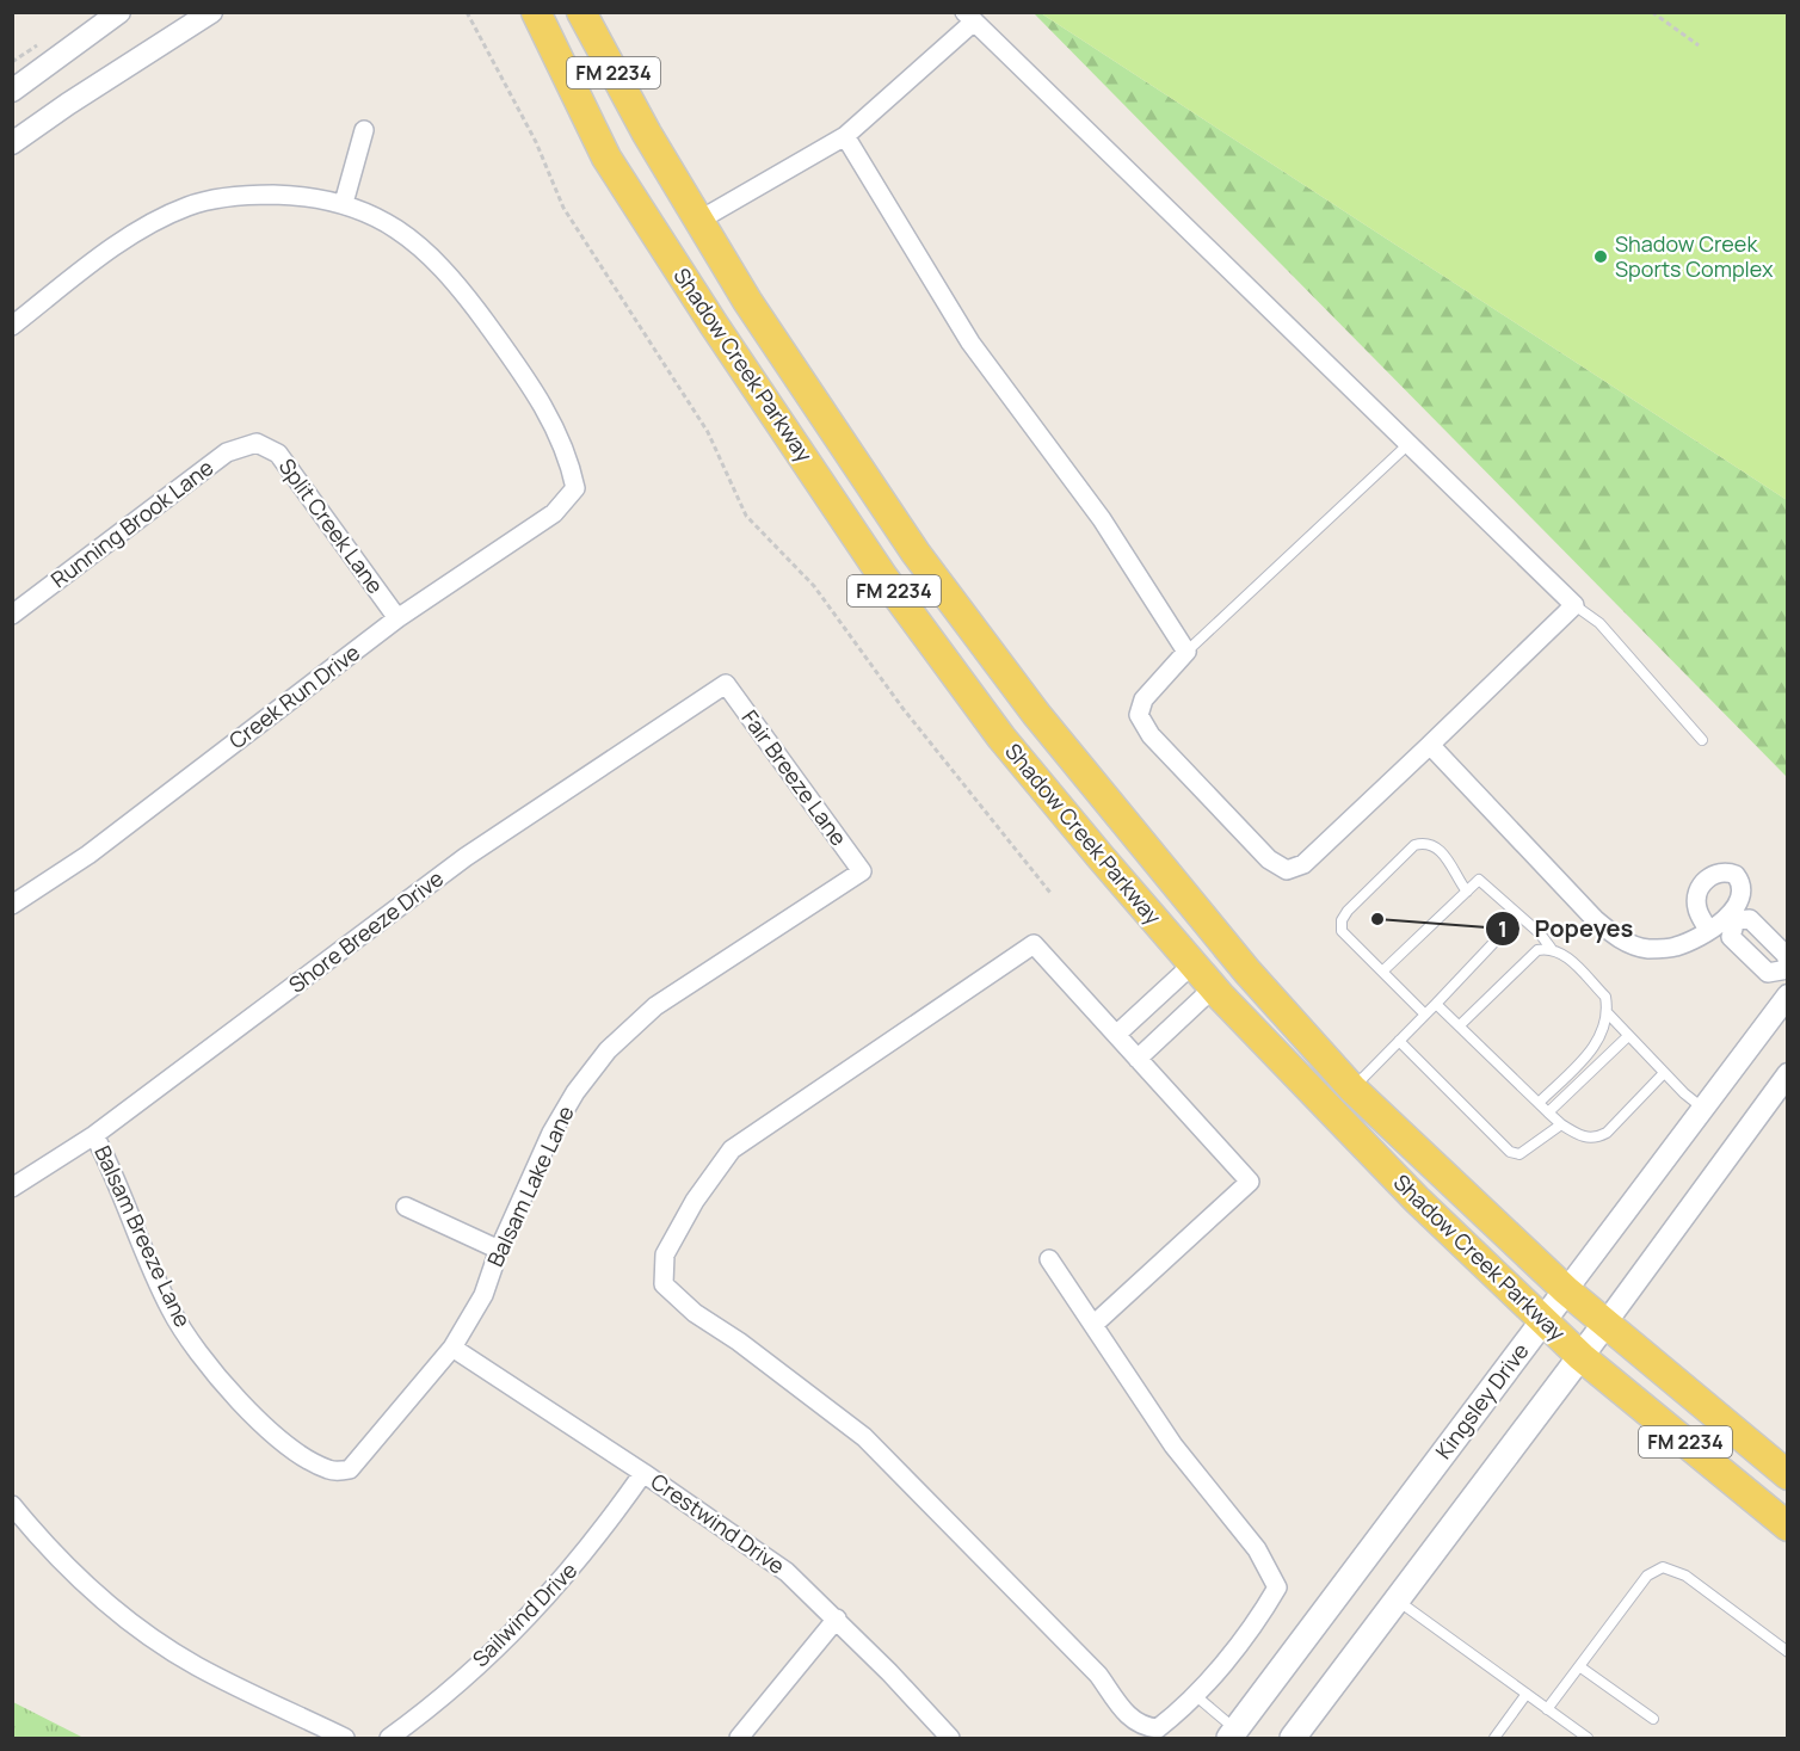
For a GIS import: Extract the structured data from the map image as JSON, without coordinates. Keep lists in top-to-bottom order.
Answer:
{
  "streets": {
    "main road": ["FM 2234", "Shadow Creek Parkway", "Kingsley Drive"],
    "street": [
      "Running Brook Lane",
      "Split Creek Lane",
      "Creek Run Drive",
      "Fair Breeze Lane",
      "Shore Breeze Drive",
      "Balsam Lake Lane",
      "Balsam Breeze Lane",
      "Crestwind Drive",
      "Sailwind Drive"
    ]
  },
  "crossings": [
    ["Shadow Creek Parkway", "Kingsley Drive"],
    ["Running Brook Lane", "Split Creek Lane"],
    ["Split Creek Lane", "Creek Run Drive"],
    ["Fair Breeze Lane", "Shore Breeze Drive"],
    ["Fair Breeze Lane", "Balsam Lake Lane"],
    ["Shore Breeze Drive", "Balsam Breeze Lane"],
    ["Balsam Lake Lane", "Balsam Breeze Lane"],
    ["Balsam Lake Lane", "Crestwind Drive"],
    ["Crestwind Drive", "Sailwind Drive"]
  ],
  "places": ["Shadow Creek Sports Complex", "Popeyes"]
}
